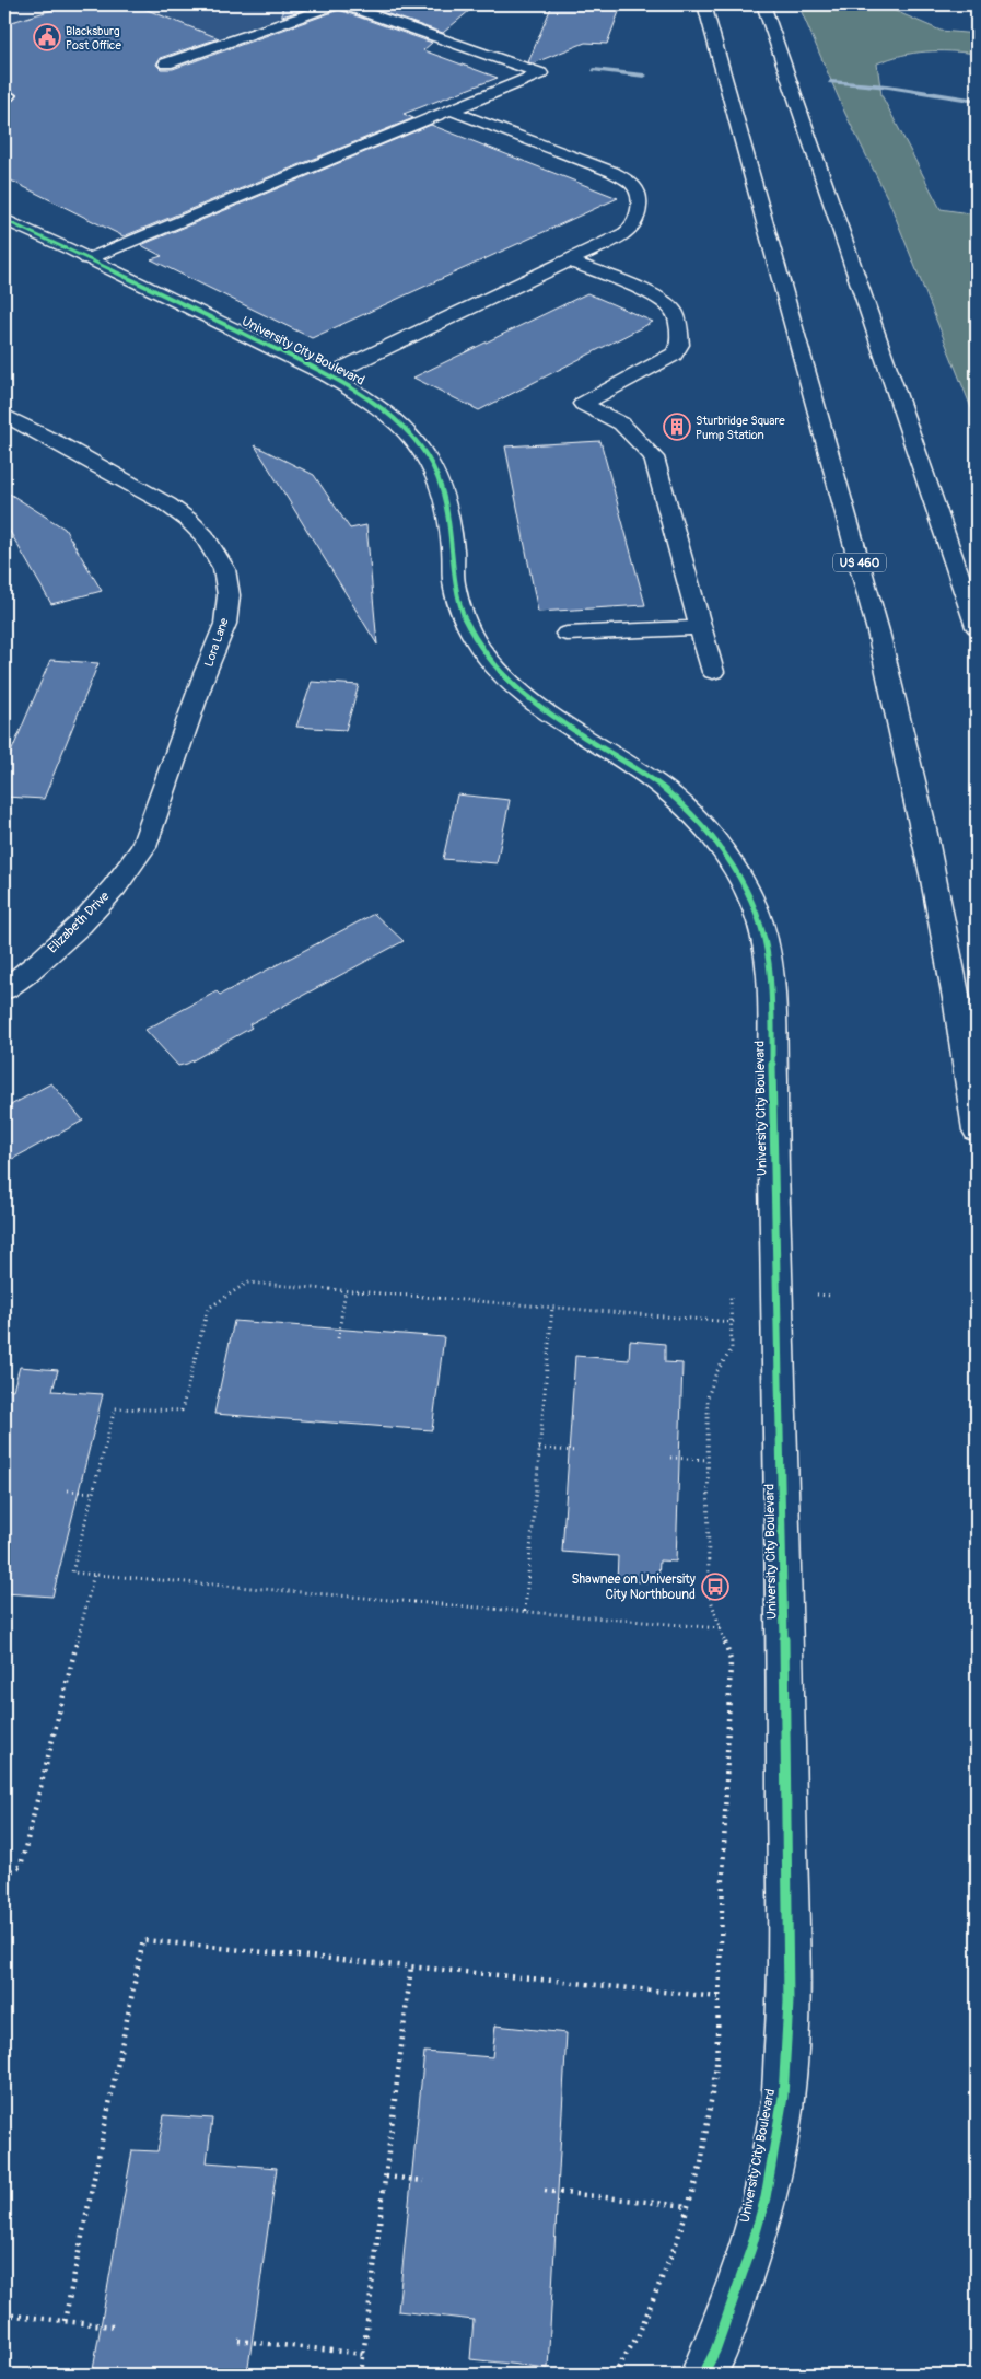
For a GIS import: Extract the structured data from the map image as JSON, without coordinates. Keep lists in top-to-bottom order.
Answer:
{
  "streets": {
    "main road": [
      "University City Boulevard",
      "US 460",
      "Lora Lane",
      "Elizabeth Drive"
    ]
  },
  "crossings": [
    ["Lora Lane", "Elizabeth Drive"]
  ],
  "places": {
    "public building": ["Blacksburg Post Office"],
    "building": ["Sturbridge Square Pump Station"],
    "bus stop": ["Shawnee on University City Northbound"]
  }
}
